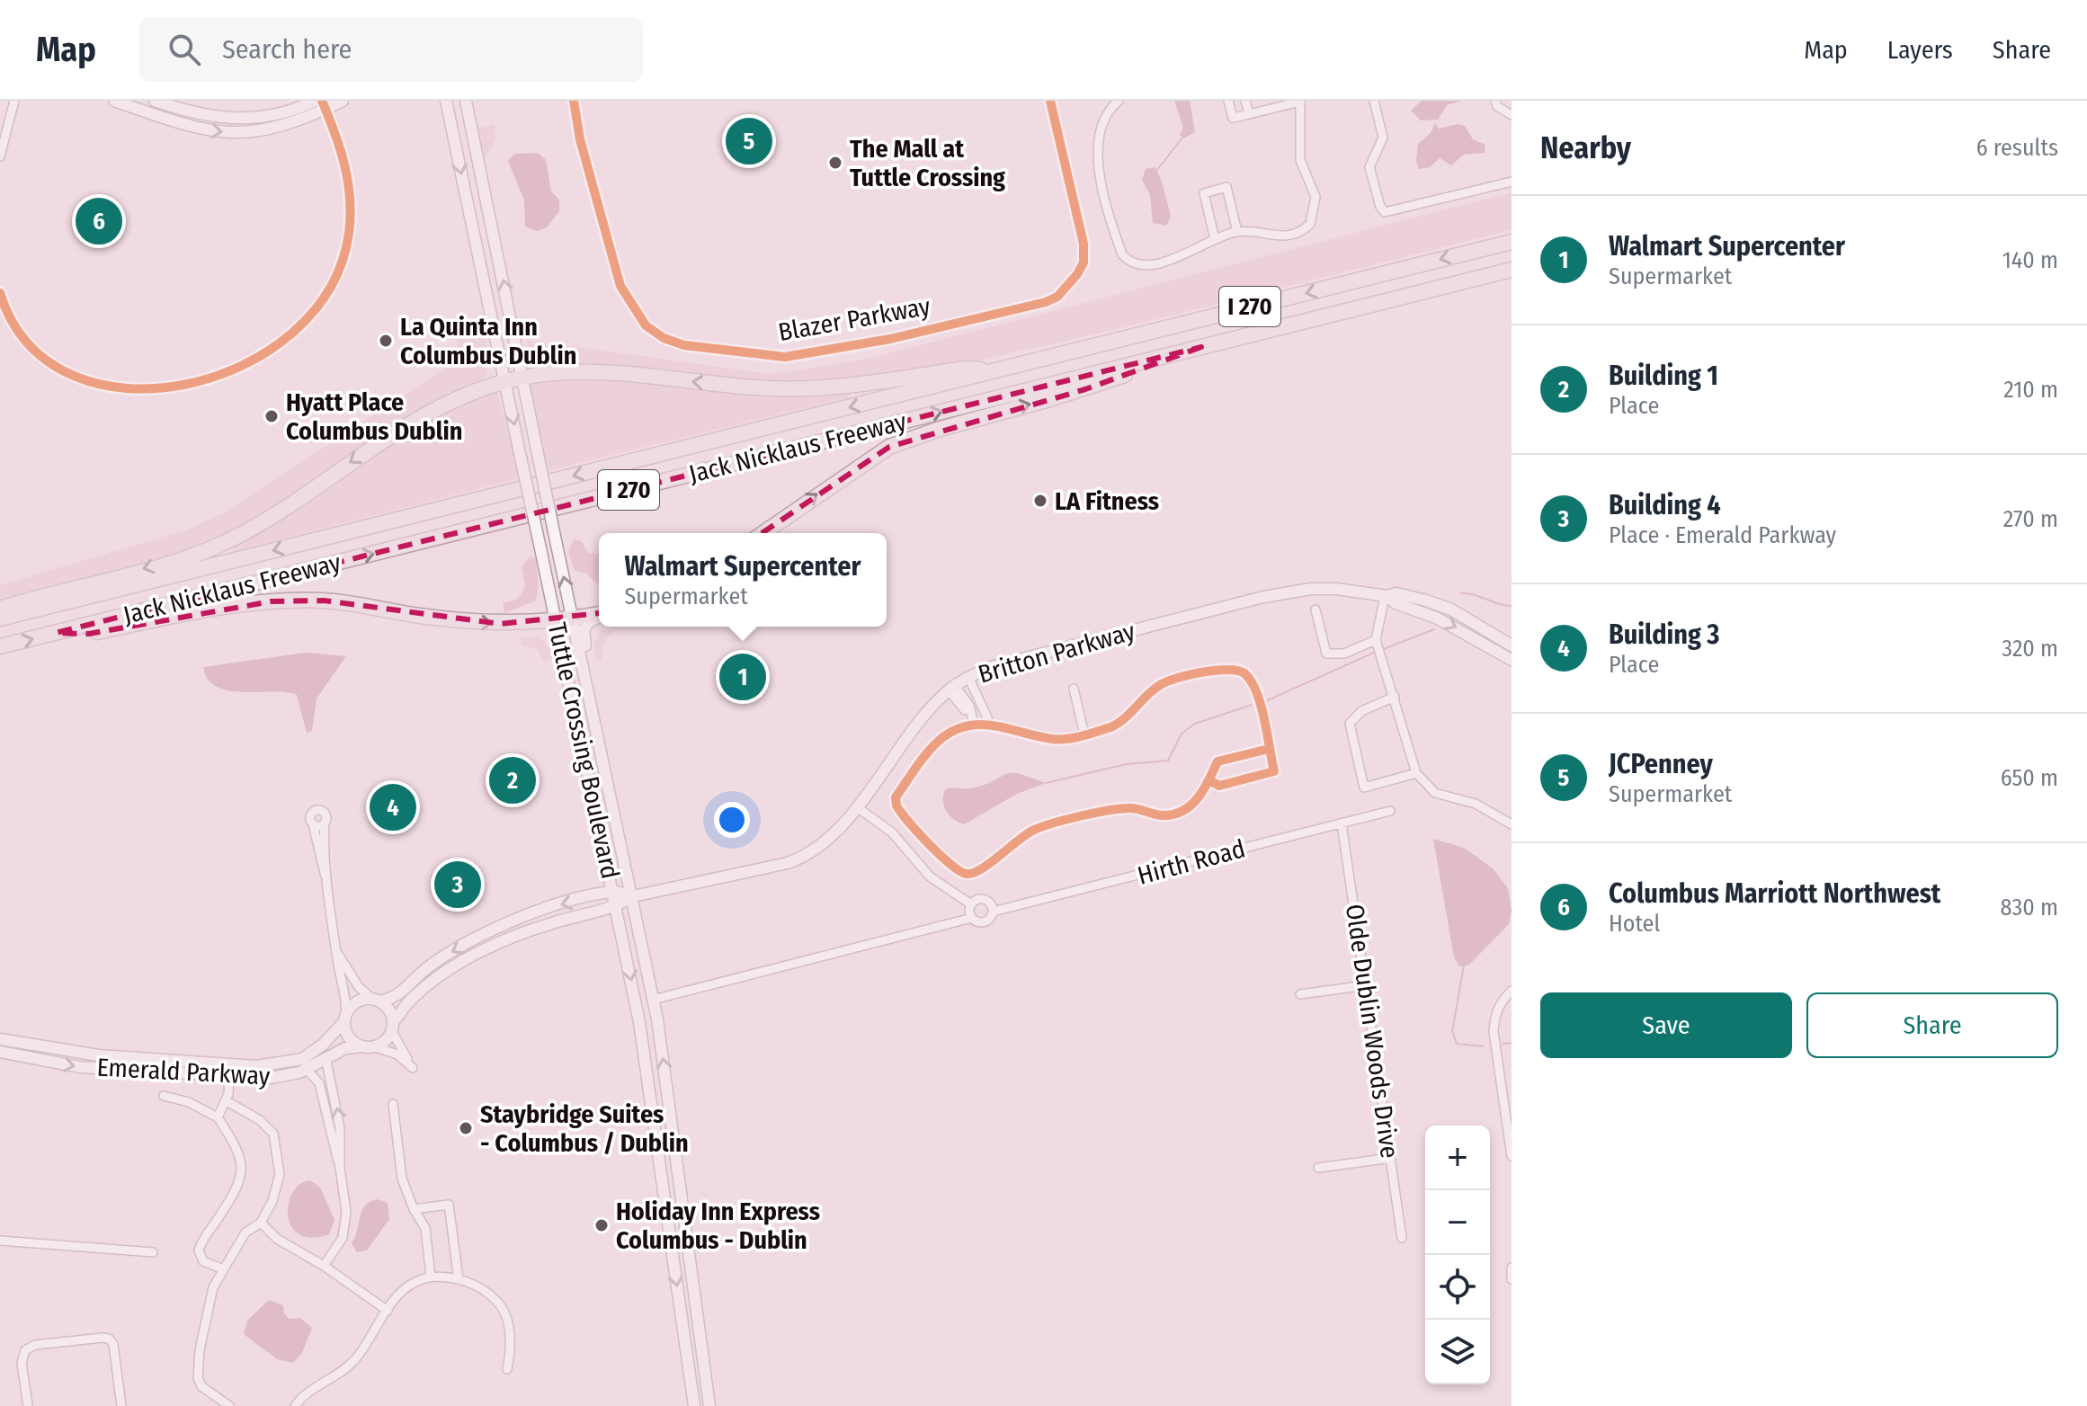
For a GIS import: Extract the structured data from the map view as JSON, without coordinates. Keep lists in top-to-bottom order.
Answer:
{
  "streets": {
    "highway": ["I 270", "Jack Nicklaus Freeway"],
    "main road": ["Britton Parkway", "Tuttle Crossing Boulevard", "Emerald Parkway"],
    "street": ["Blazer Parkway", "Hirth Road", "Olde Dublin Woods Drive"]
  },
  "crossings": [
    ["Britton Parkway", "Tuttle Crossing Boulevard"],
    ["Hirth Road", "Olde Dublin Woods Drive"]
  ],
  "places": [
    "The Mall at Tuttle Crossing",
    "La Quinta Inn Columbus Dublin",
    "Hyatt Place Columbus Dublin",
    "LA Fitness",
    "Staybridge Suites - Columbus / Dublin",
    "Holiday Inn Express Columbus - Dublin"
  ],
  "page": {
    "header": "Map",
    "search": "Search here",
    "nav": ["Map", "Layers", "Share"],
    "heading": ["Nearby", "6 results"],
    "pins": [
      "5",
      "6",
      "1",
      "2",
      "4",
      "3"
    ],
    "list": [
      {
        "mark": "1",
        "name": "Walmart Supercenter",
        "note": "Supermarket",
        "value": "140 m"
      },
      {
        "mark": "2",
        "name": "Building 1",
        "note": "Place",
        "value": "210 m"
      },
      {
        "mark": "3",
        "name": "Building 4",
        "note": "Place · Emerald Parkway",
        "value": "270 m"
      },
      {
        "mark": "4",
        "name": "Building 3",
        "note": "Place",
        "value": "320 m"
      },
      {
        "mark": "5",
        "name": "JCPenney",
        "note": "Supermarket",
        "value": "650 m"
      },
      {
        "mark": "6",
        "name": "Columbus Marriott Northwest",
        "note": "Hotel",
        "value": "830 m"
      }
    ],
    "popup": ["Walmart Supercenter", "Supermarket"],
    "buttons": ["Save", "Share"],
    "map_buttons": ["+", "−"]
  }
}
